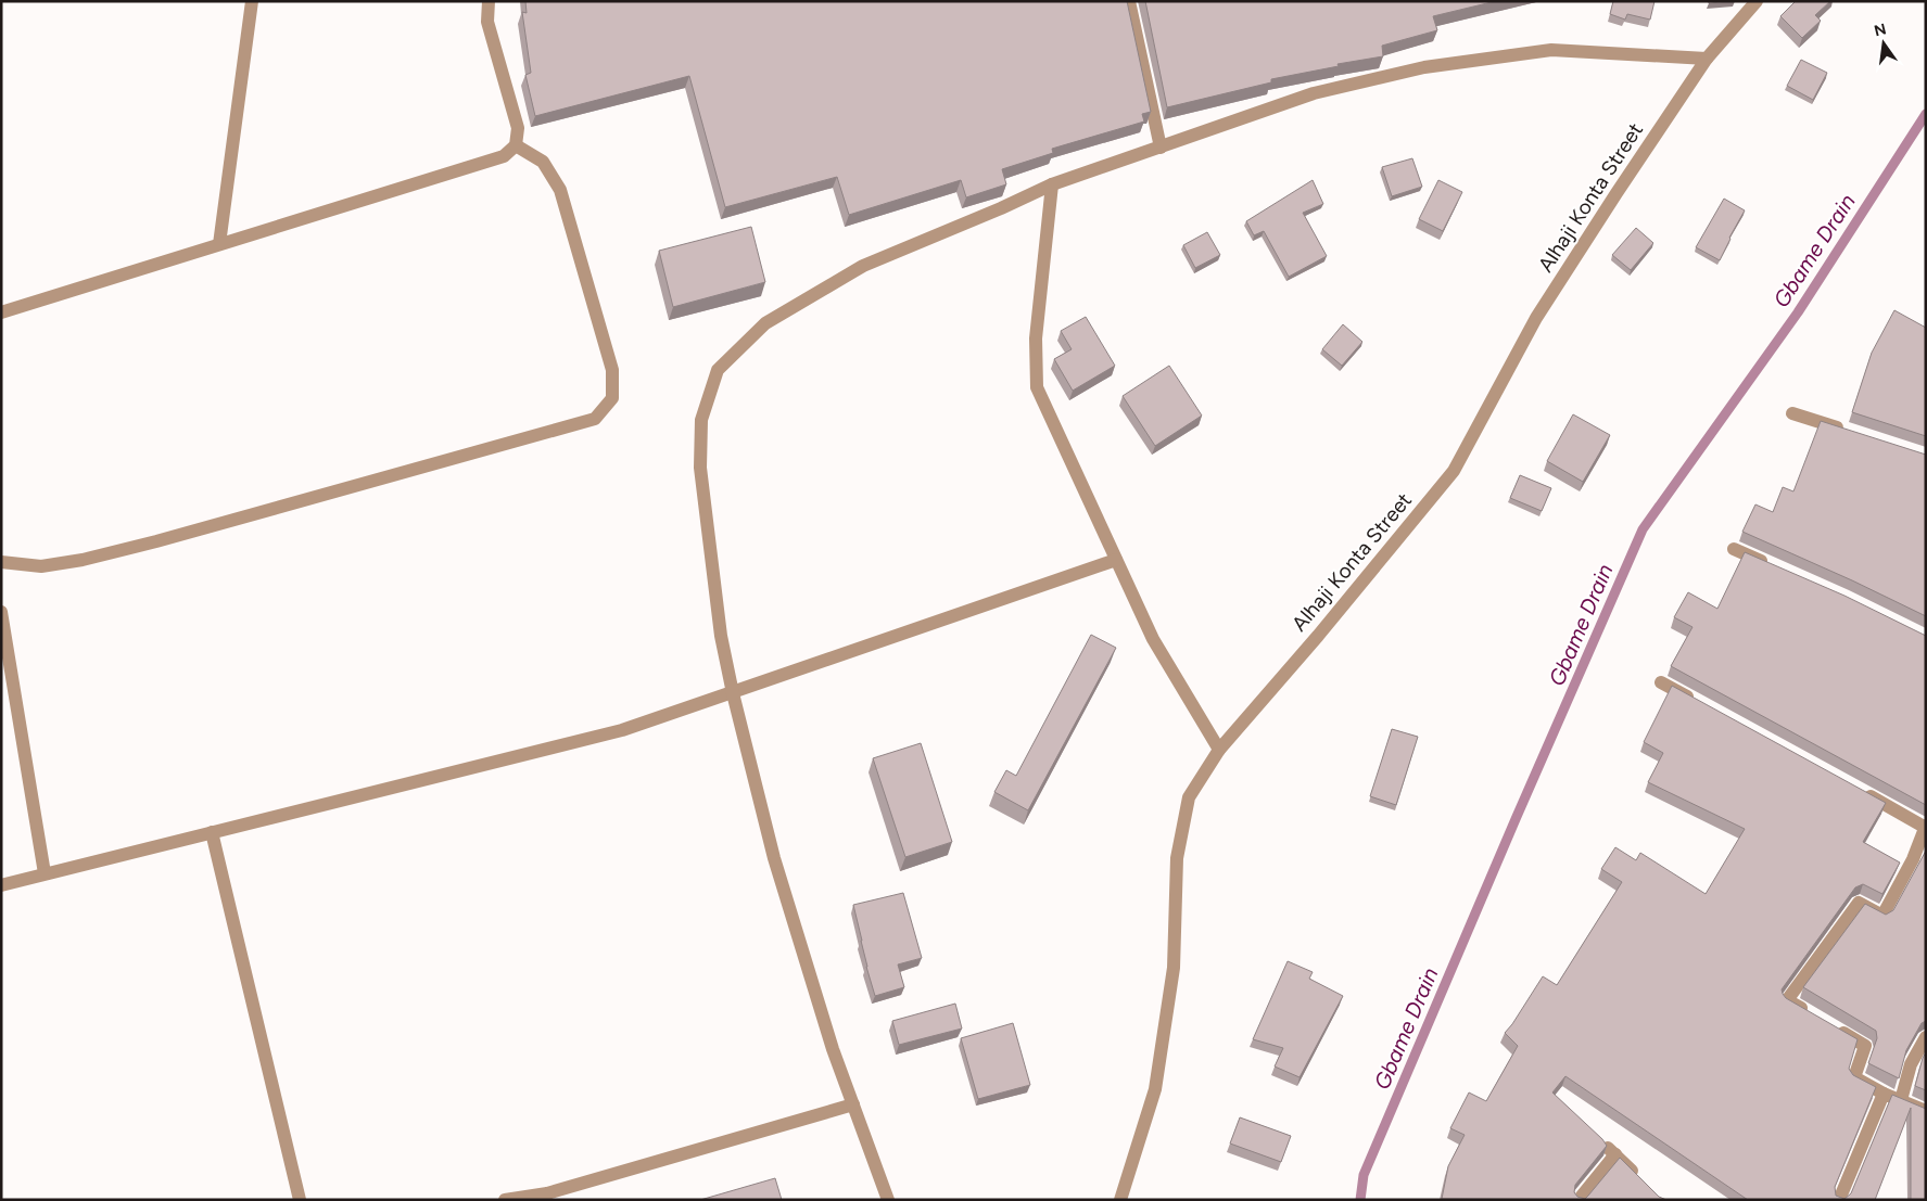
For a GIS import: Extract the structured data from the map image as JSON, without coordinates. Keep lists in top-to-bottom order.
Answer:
{
  "streets": {
    "street": ["Alhaji Konta Street"]
  },
  "water": ["Gbame Drain"],
  "north": "top"
}
